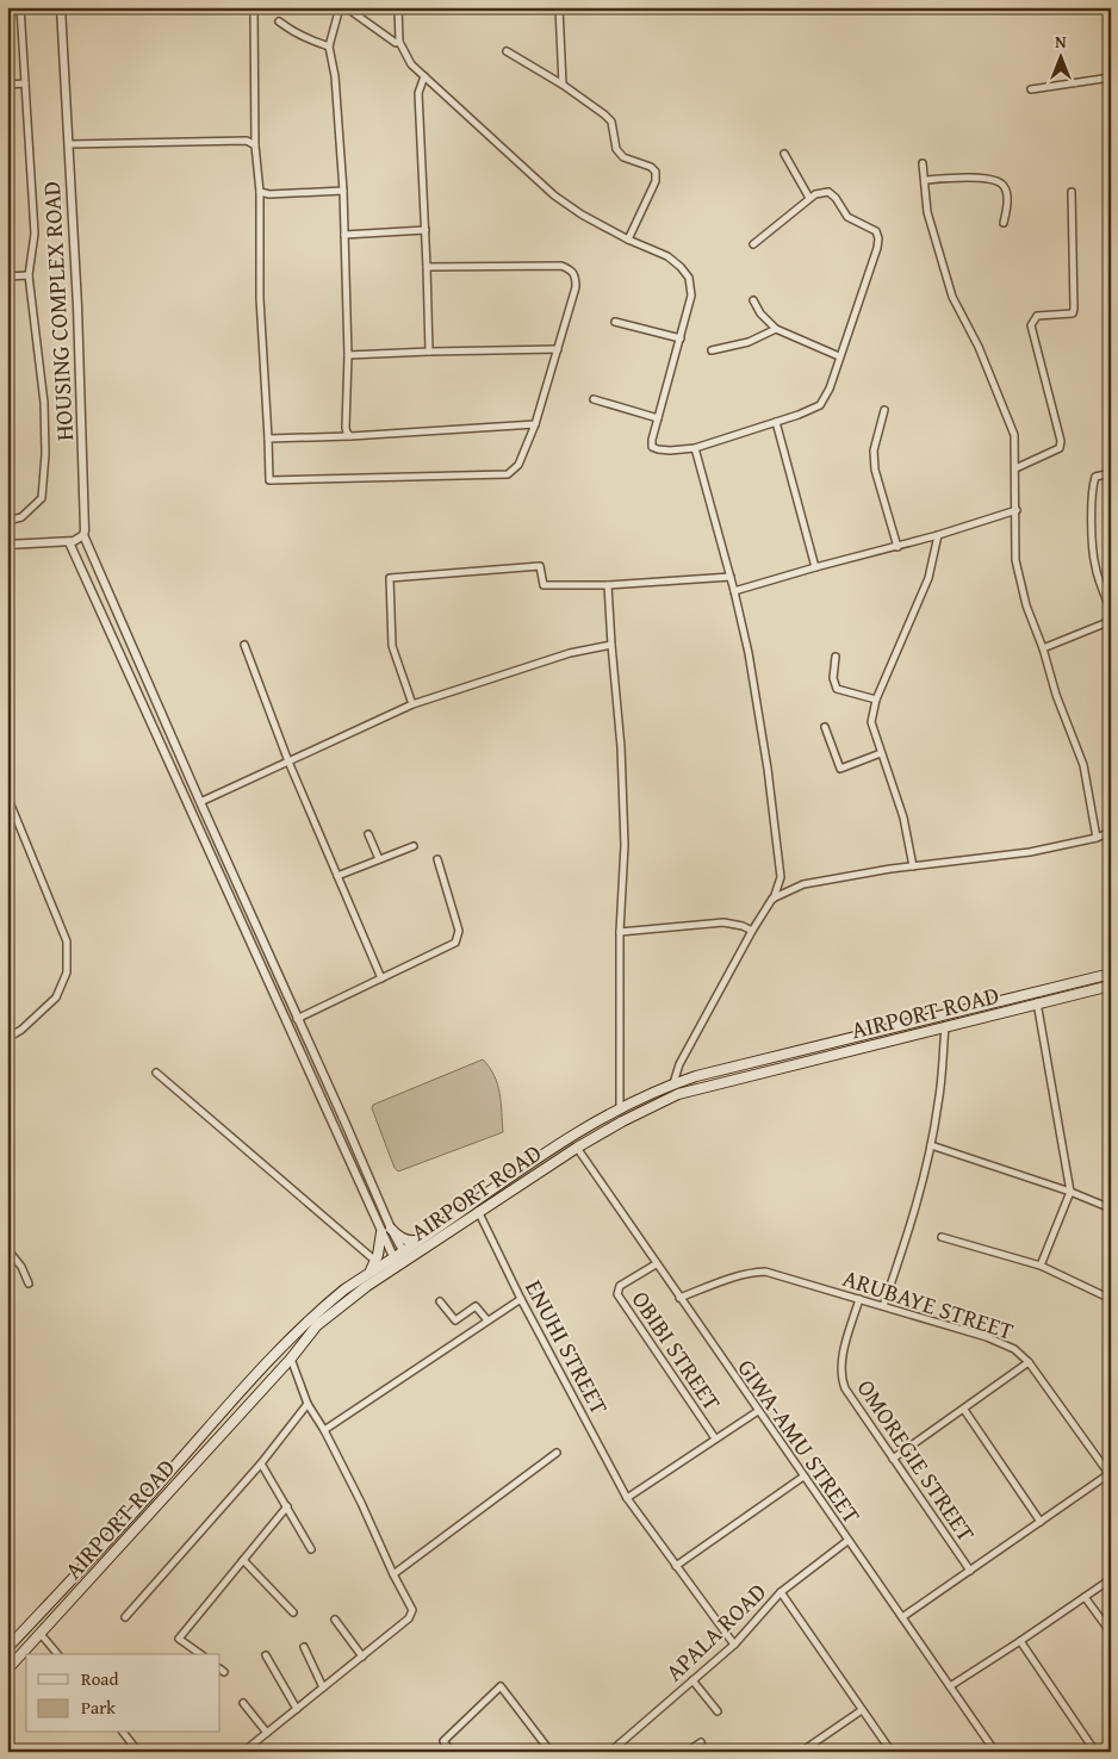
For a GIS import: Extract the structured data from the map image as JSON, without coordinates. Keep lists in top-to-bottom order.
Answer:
{
  "streets": {
    "main road": ["AIRPORT ROAD"],
    "street": [
      "HOUSING COMPLEX ROAD",
      "ARUBAYE STREET",
      "ENUHI STREET",
      "OBIBI STREET",
      "GIWA-AMU STREET",
      "OMOREGIE STREET",
      "APALA ROAD"
    ]
  },
  "crossings": [
    ["AIRPORT ROAD", "ENUHI STREET"],
    ["AIRPORT ROAD", "GIWA-AMU STREET"],
    ["ARUBAYE STREET", "GIWA-AMU STREET"],
    ["ARUBAYE STREET", "OMOREGIE STREET"],
    ["ENUHI STREET", "APALA ROAD"],
    ["OBIBI STREET", "GIWA-AMU STREET"],
    ["GIWA-AMU STREET", "APALA ROAD"]
  ],
  "legend": ["Road", "Park"],
  "north": "top"
}
